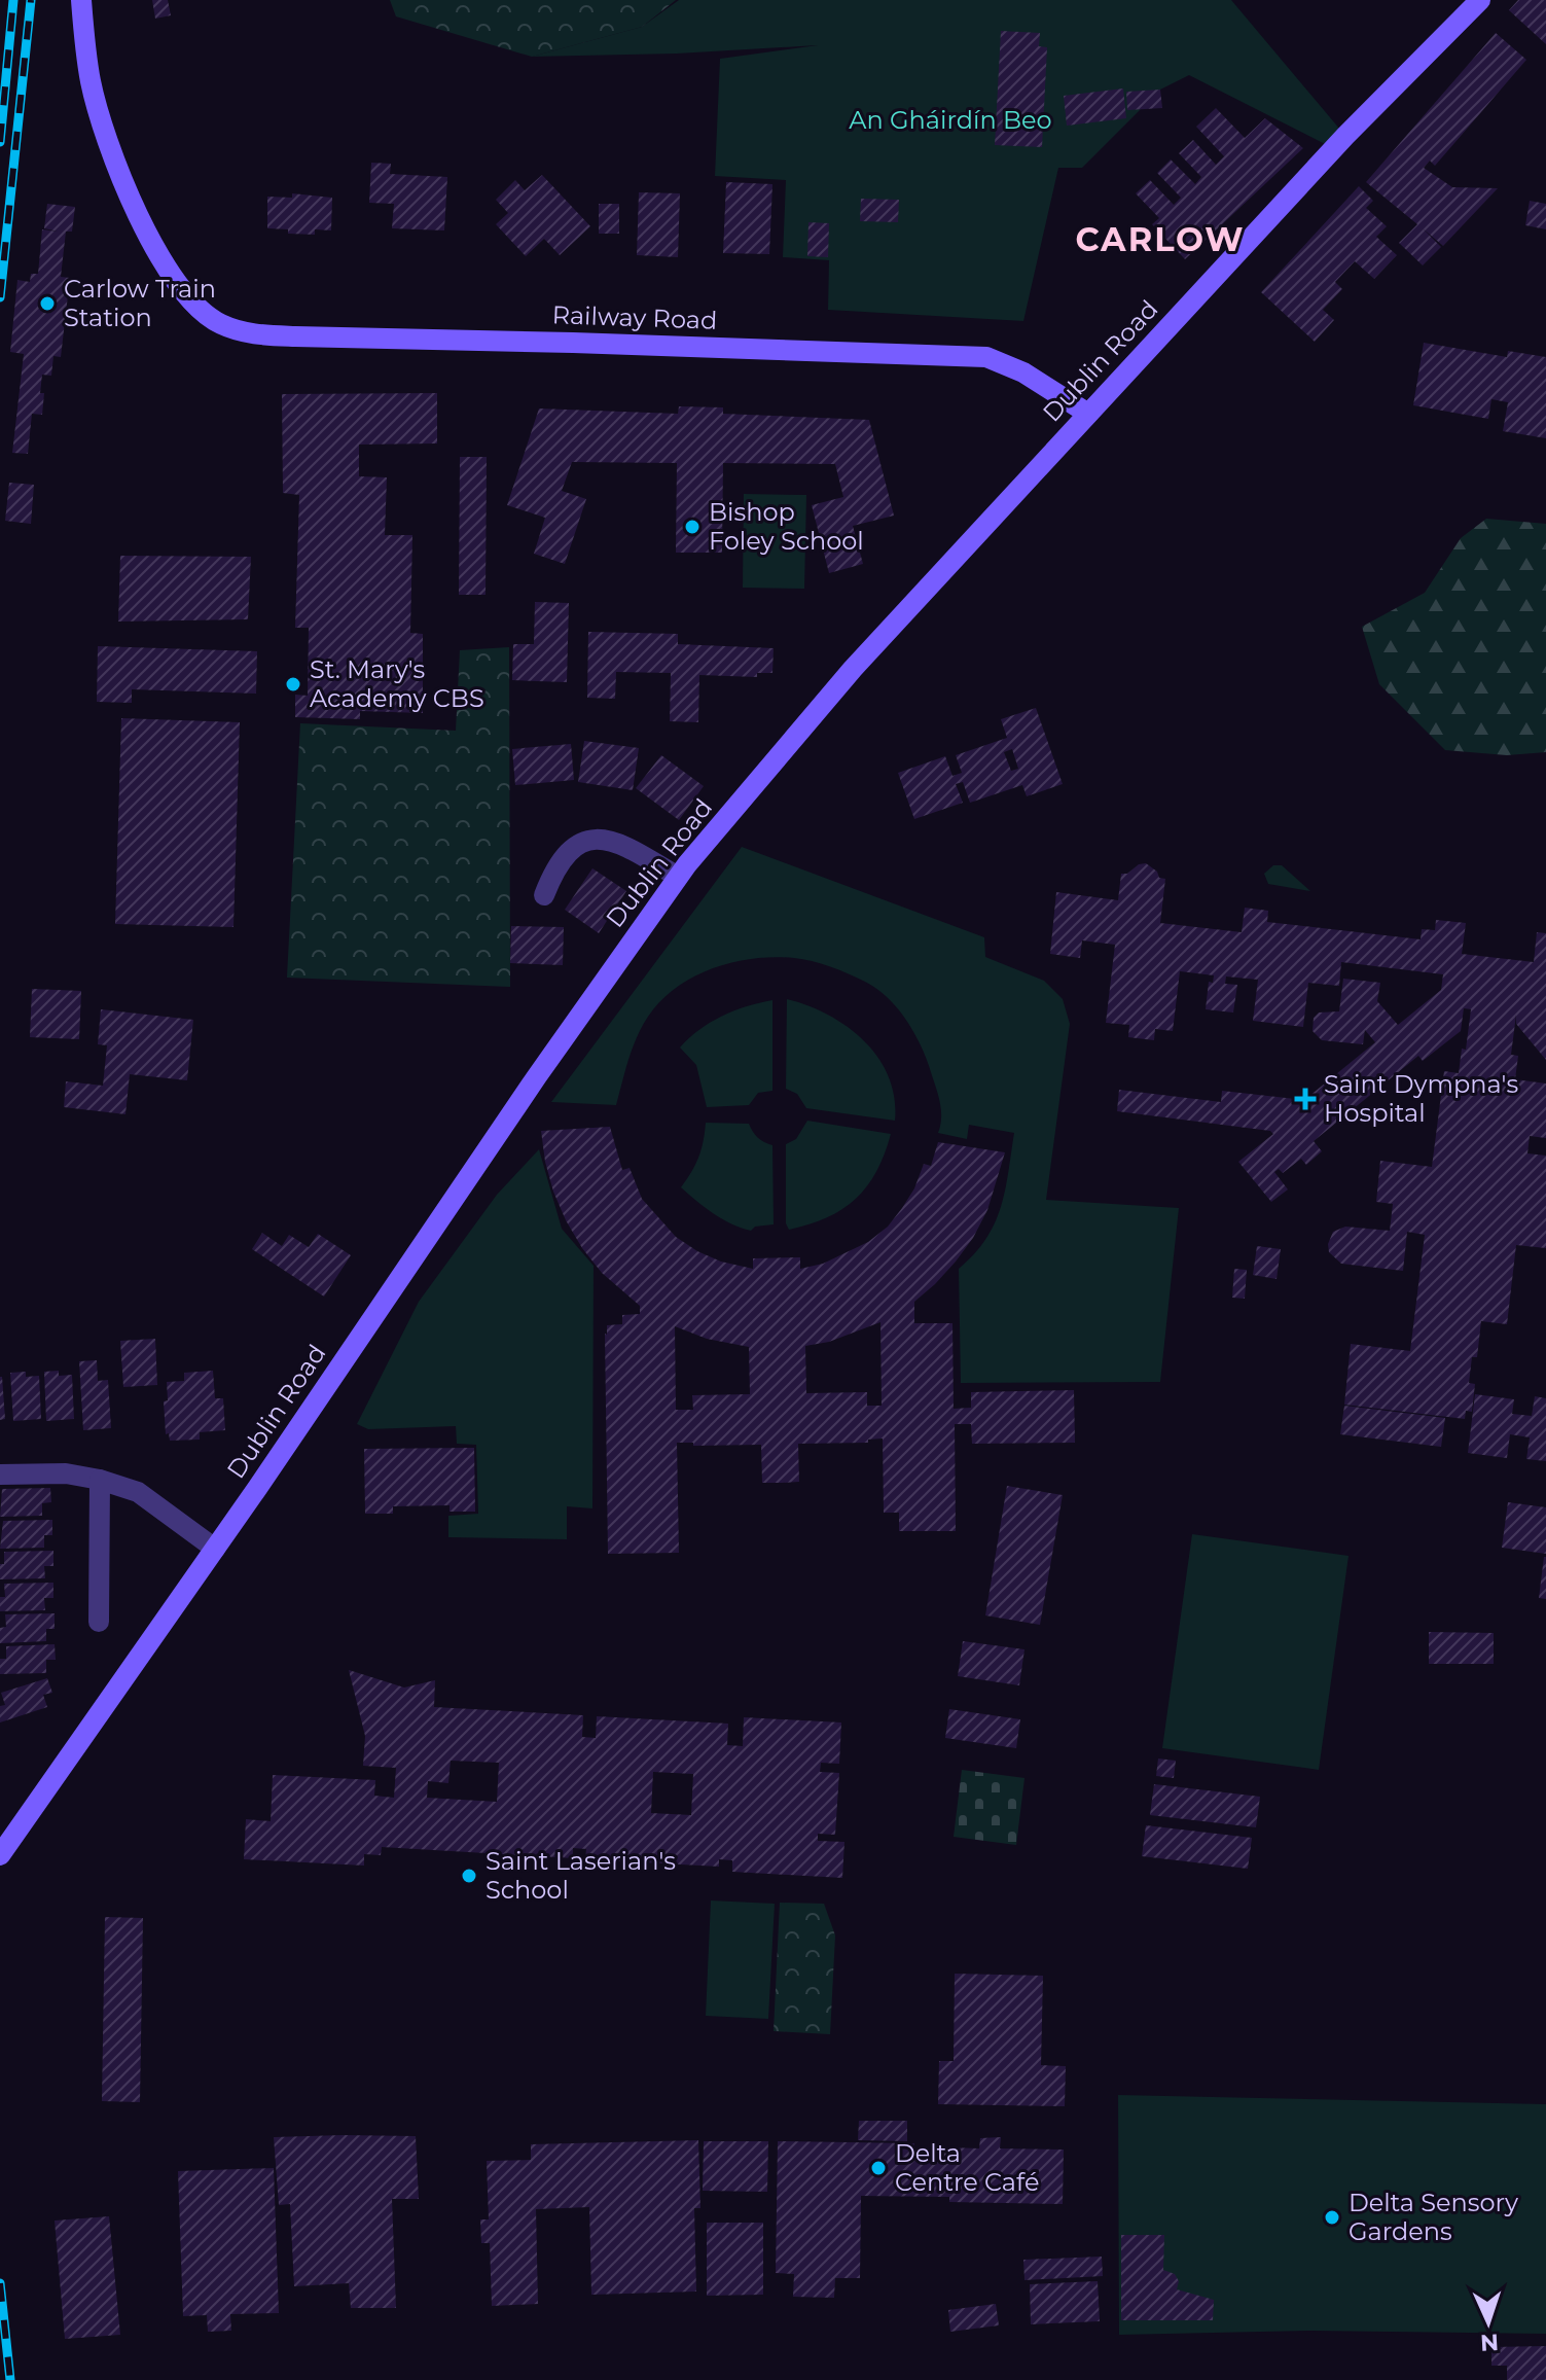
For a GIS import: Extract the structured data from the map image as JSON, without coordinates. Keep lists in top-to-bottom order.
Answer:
{
  "streets": {
    "main road": ["Railway Road", "Dublin Road"]
  },
  "crossings": [
    ["Railway Road", "Dublin Road"]
  ],
  "districts": ["CARLOW"],
  "parks": ["An Gháirdín Beo"],
  "places": {
    "other": [
      "Carlow Train Station",
      "Bishop Foley School",
      "St. Mary's Academy CBS",
      "Saint Laserian's School",
      "Delta Centre Café",
      "Delta Sensory Gardens"
    ],
    "health": ["Saint Dympna's Hospital"]
  },
  "north": "bottom"
}
